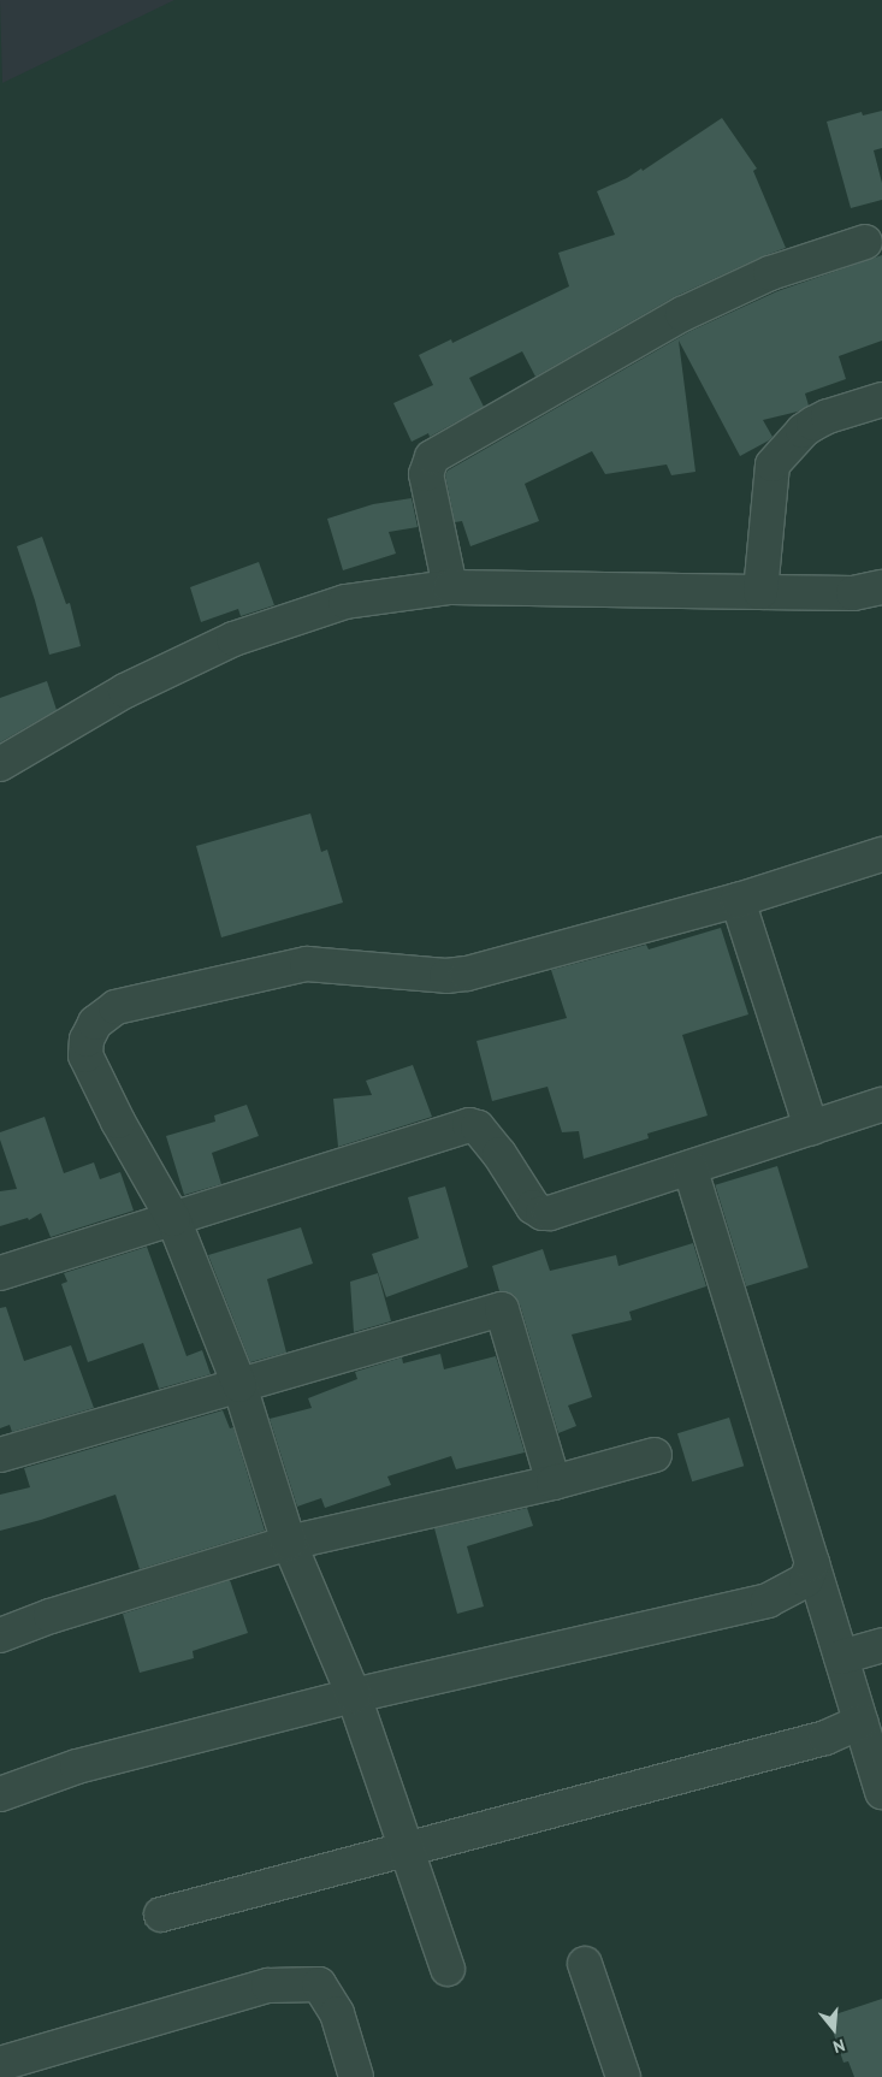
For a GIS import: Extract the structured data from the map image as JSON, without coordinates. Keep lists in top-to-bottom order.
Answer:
{
  "north": "bottom"
}
